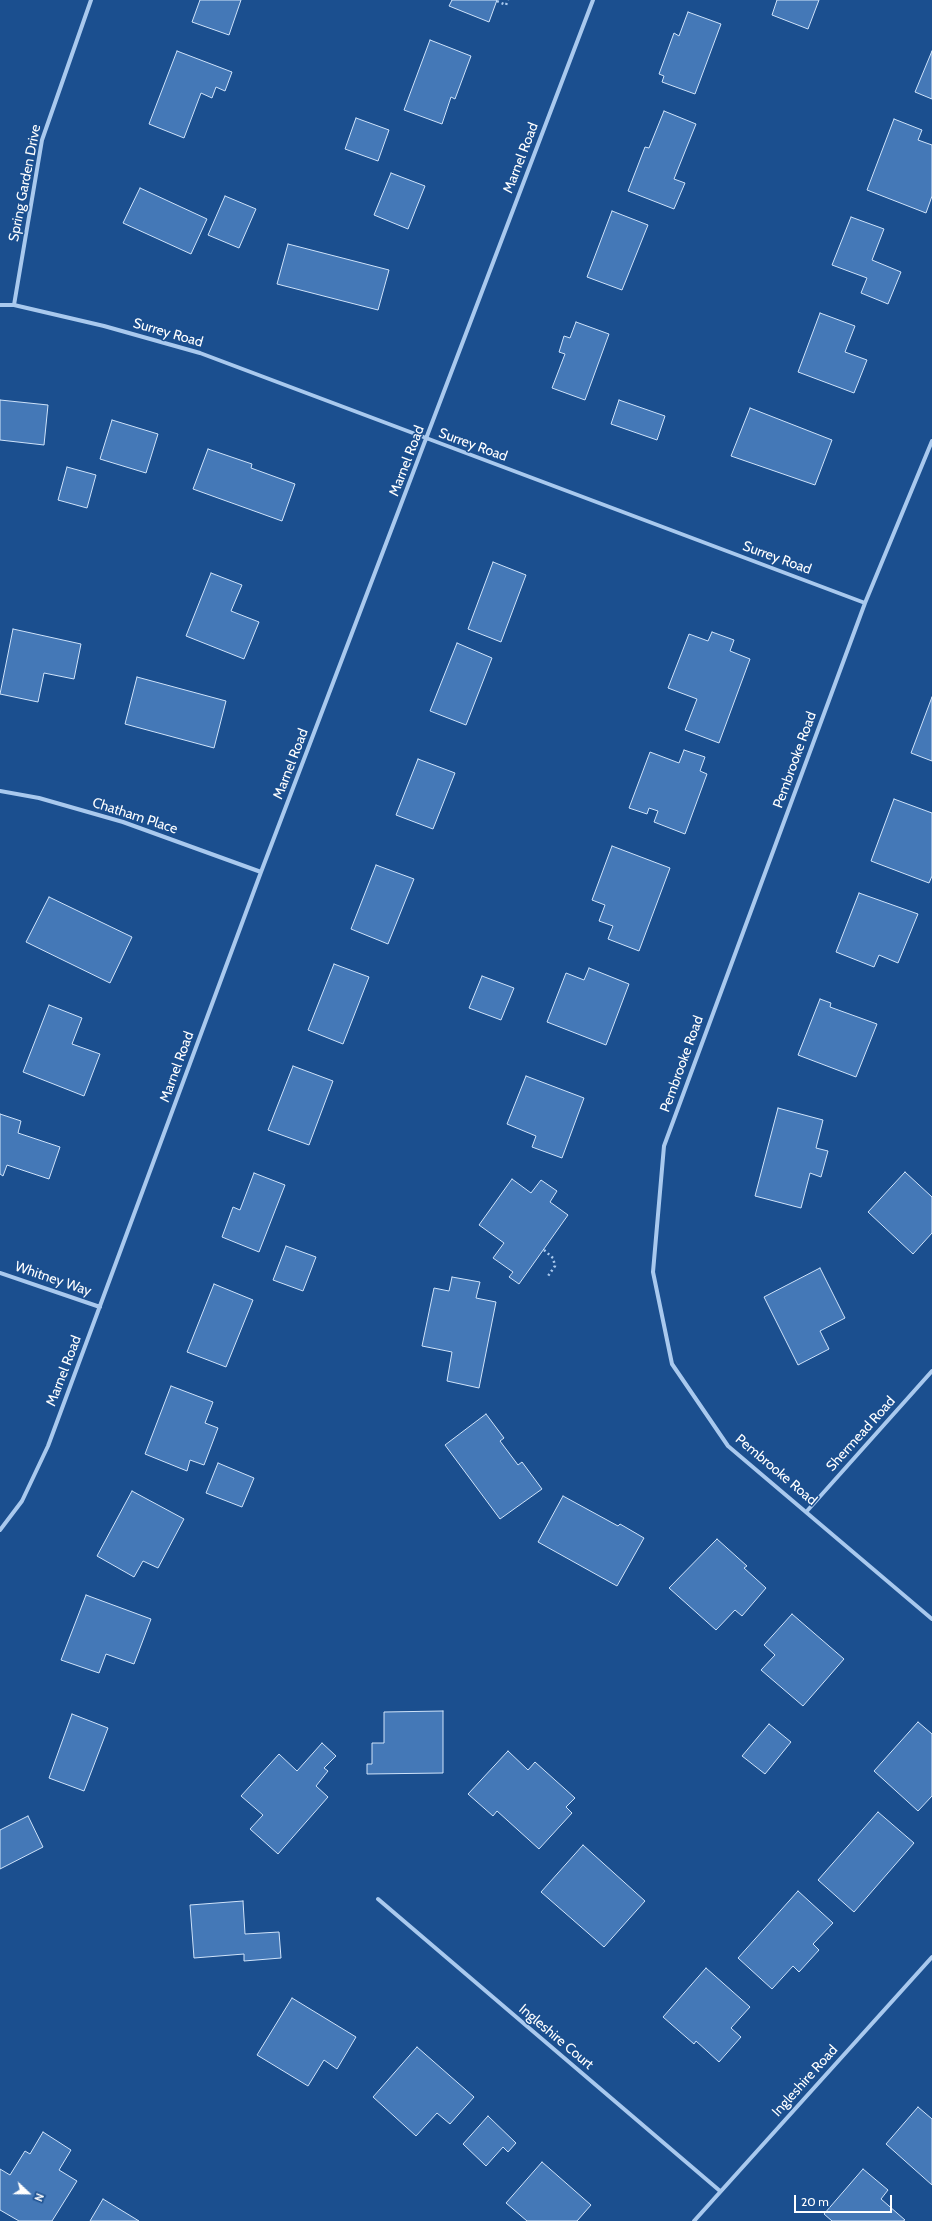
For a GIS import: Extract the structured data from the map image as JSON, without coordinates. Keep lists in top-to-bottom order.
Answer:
{
  "streets": {
    "street": [
      "Marnel Road",
      "Spring Garden Drive",
      "Surrey Road",
      "Pembrooke Road",
      "Chatham Place",
      "Whitney Way",
      "Shermead Road",
      "Ingleshire Court",
      "Ingleshire Road"
    ]
  },
  "crossings": [
    ["Marnel Road", "Surrey Road"],
    ["Marnel Road", "Chatham Place"],
    ["Marnel Road", "Whitney Way"],
    ["Spring Garden Drive", "Surrey Road"],
    ["Surrey Road", "Pembrooke Road"],
    ["Pembrooke Road", "Shermead Road"],
    ["Ingleshire Court", "Ingleshire Road"]
  ],
  "scale_bar": "20 m",
  "north": "right"
}
